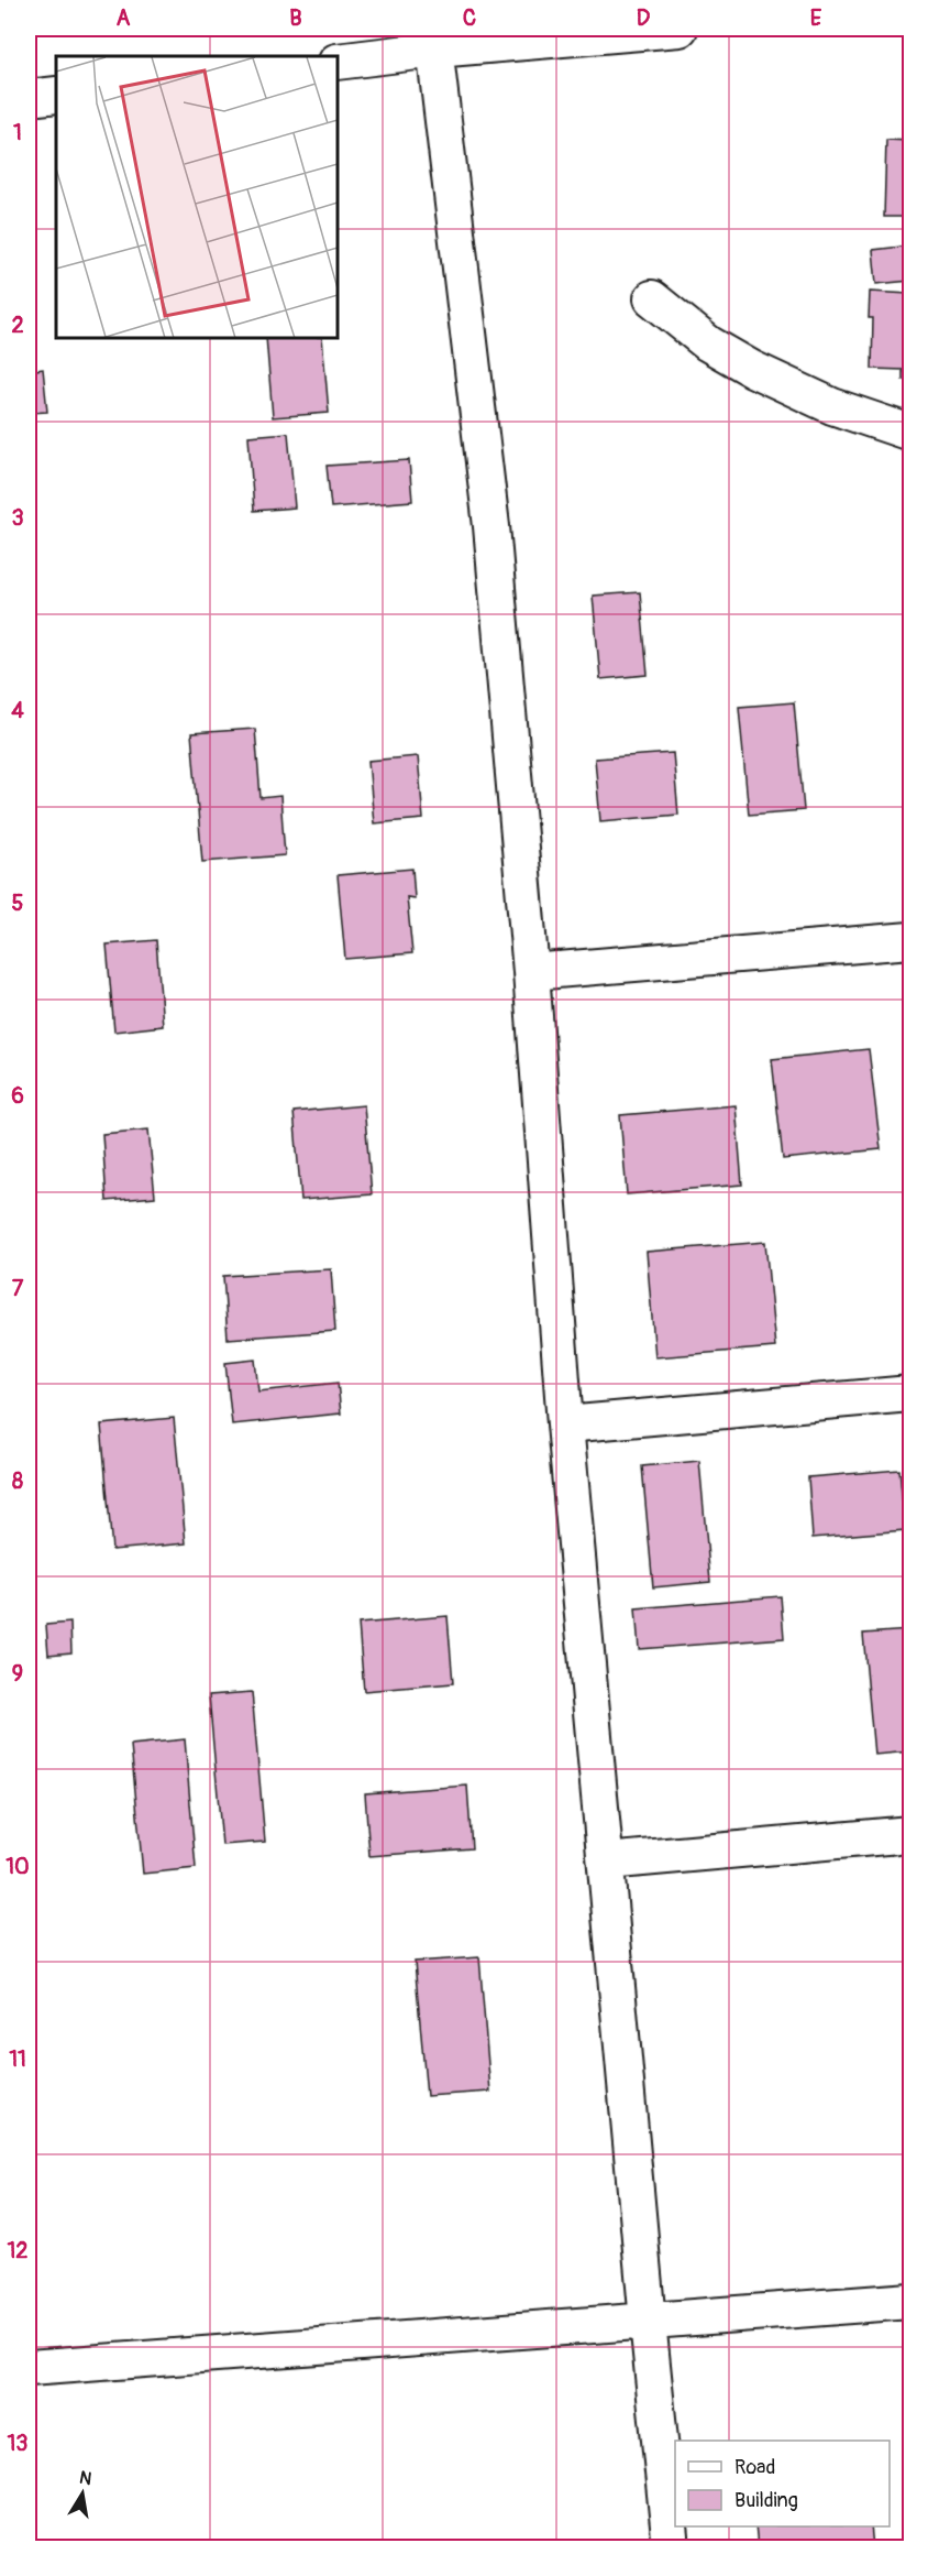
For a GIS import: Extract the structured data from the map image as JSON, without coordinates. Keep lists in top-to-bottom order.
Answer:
{
  "legend": ["Road", "Building"],
  "north": "top",
  "grid": {
    "columns": [
      "A",
      "B",
      "C",
      "D",
      "E"
    ],
    "rows": [
      "1",
      "2",
      "3",
      "4",
      "5",
      "6",
      "7",
      "8",
      "9",
      "10",
      "11",
      "12",
      "13"
    ]
  }
}
